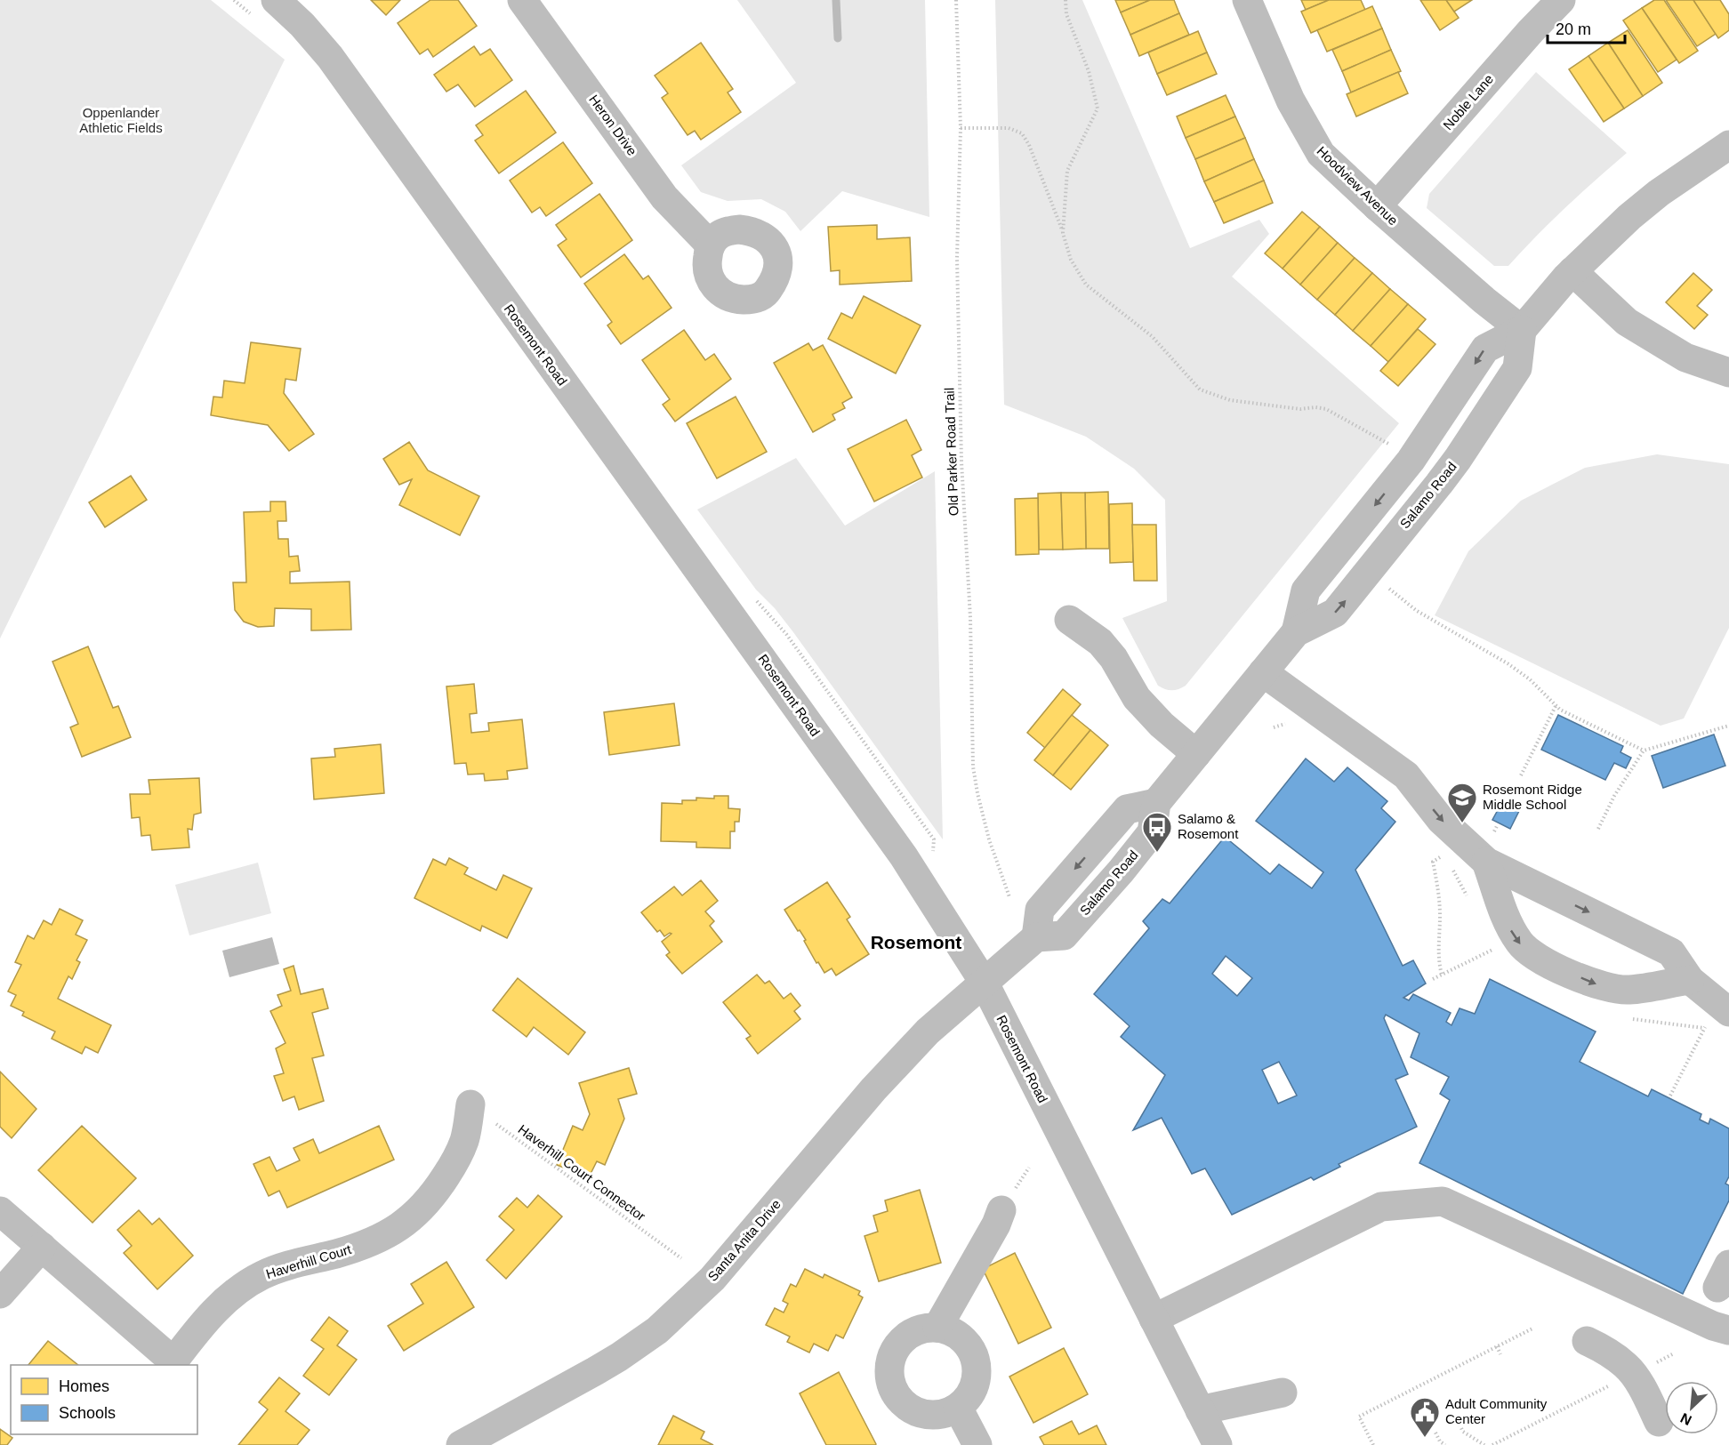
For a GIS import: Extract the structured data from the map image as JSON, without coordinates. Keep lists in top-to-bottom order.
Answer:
{
  "streets": {
    "main road": [
      "Noble Lane",
      "Heron Drive",
      "Hoodview Avenue",
      "Rosemont Road",
      "Salamo Road",
      "Santa Anita Drive",
      "Haverhill Court"
    ],
    "path": ["Old Parker Road Trail", "Haverhill Court Connector"]
  },
  "crossings": [
    ["Noble Lane", "Hoodview Avenue"],
    ["Hoodview Avenue", "Salamo Road"],
    ["Rosemont Road", "Salamo Road"],
    ["Rosemont Road", "Santa Anita Drive"],
    ["Salamo Road", "Santa Anita Drive"],
    ["Haverhill Court Connector", "Haverhill Court"]
  ],
  "districts": ["Rosemont"],
  "parks": ["Oppenlander Athletic Fields"],
  "places": {
    "school or university": ["Rosemont Ridge Middle School"],
    "bus stop": ["Salamo & Rosemont"],
    "public building": ["Adult Community Center"]
  },
  "legend": ["Homes", "Schools"],
  "scale_bar": "20 m",
  "north": "bottom left"
}
